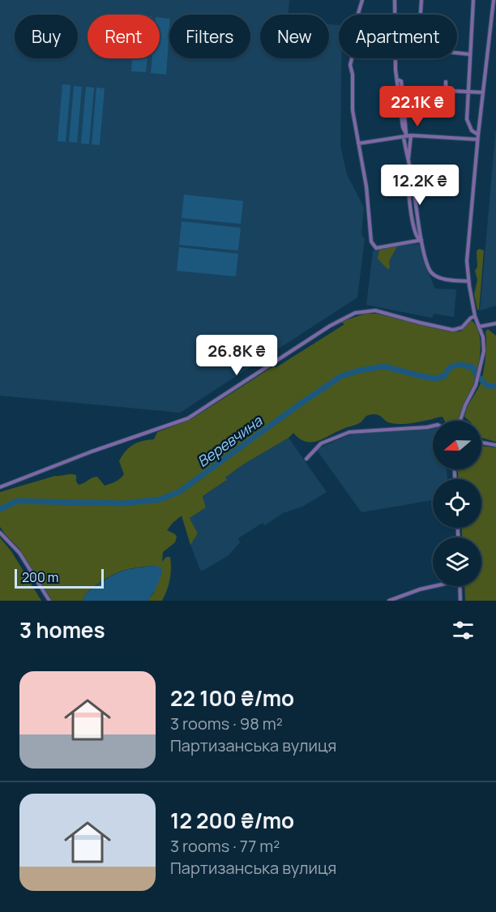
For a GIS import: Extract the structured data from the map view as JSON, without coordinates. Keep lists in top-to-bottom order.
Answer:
{
  "water": ["Веревчина"],
  "scale_bar": "200 m",
  "north": "left",
  "page": {
    "chip": [
      "Buy",
      "Rent",
      "Filters",
      "New",
      "Apartment"
    ],
    "price": ["22.1K ₴", "12.2K ₴", "26.8K ₴"],
    "scale": "200 m",
    "heading": "3 homes",
    "list": [
      {
        "name": "22 100 ₴/mo",
        "note": "3 rooms · 98 m² · Партизанська вулиця"
      },
      {
        "name": "12 200 ₴/mo",
        "note": "3 rooms · 77 m² · Партизанська вулиця"
      }
    ]
  }
}
